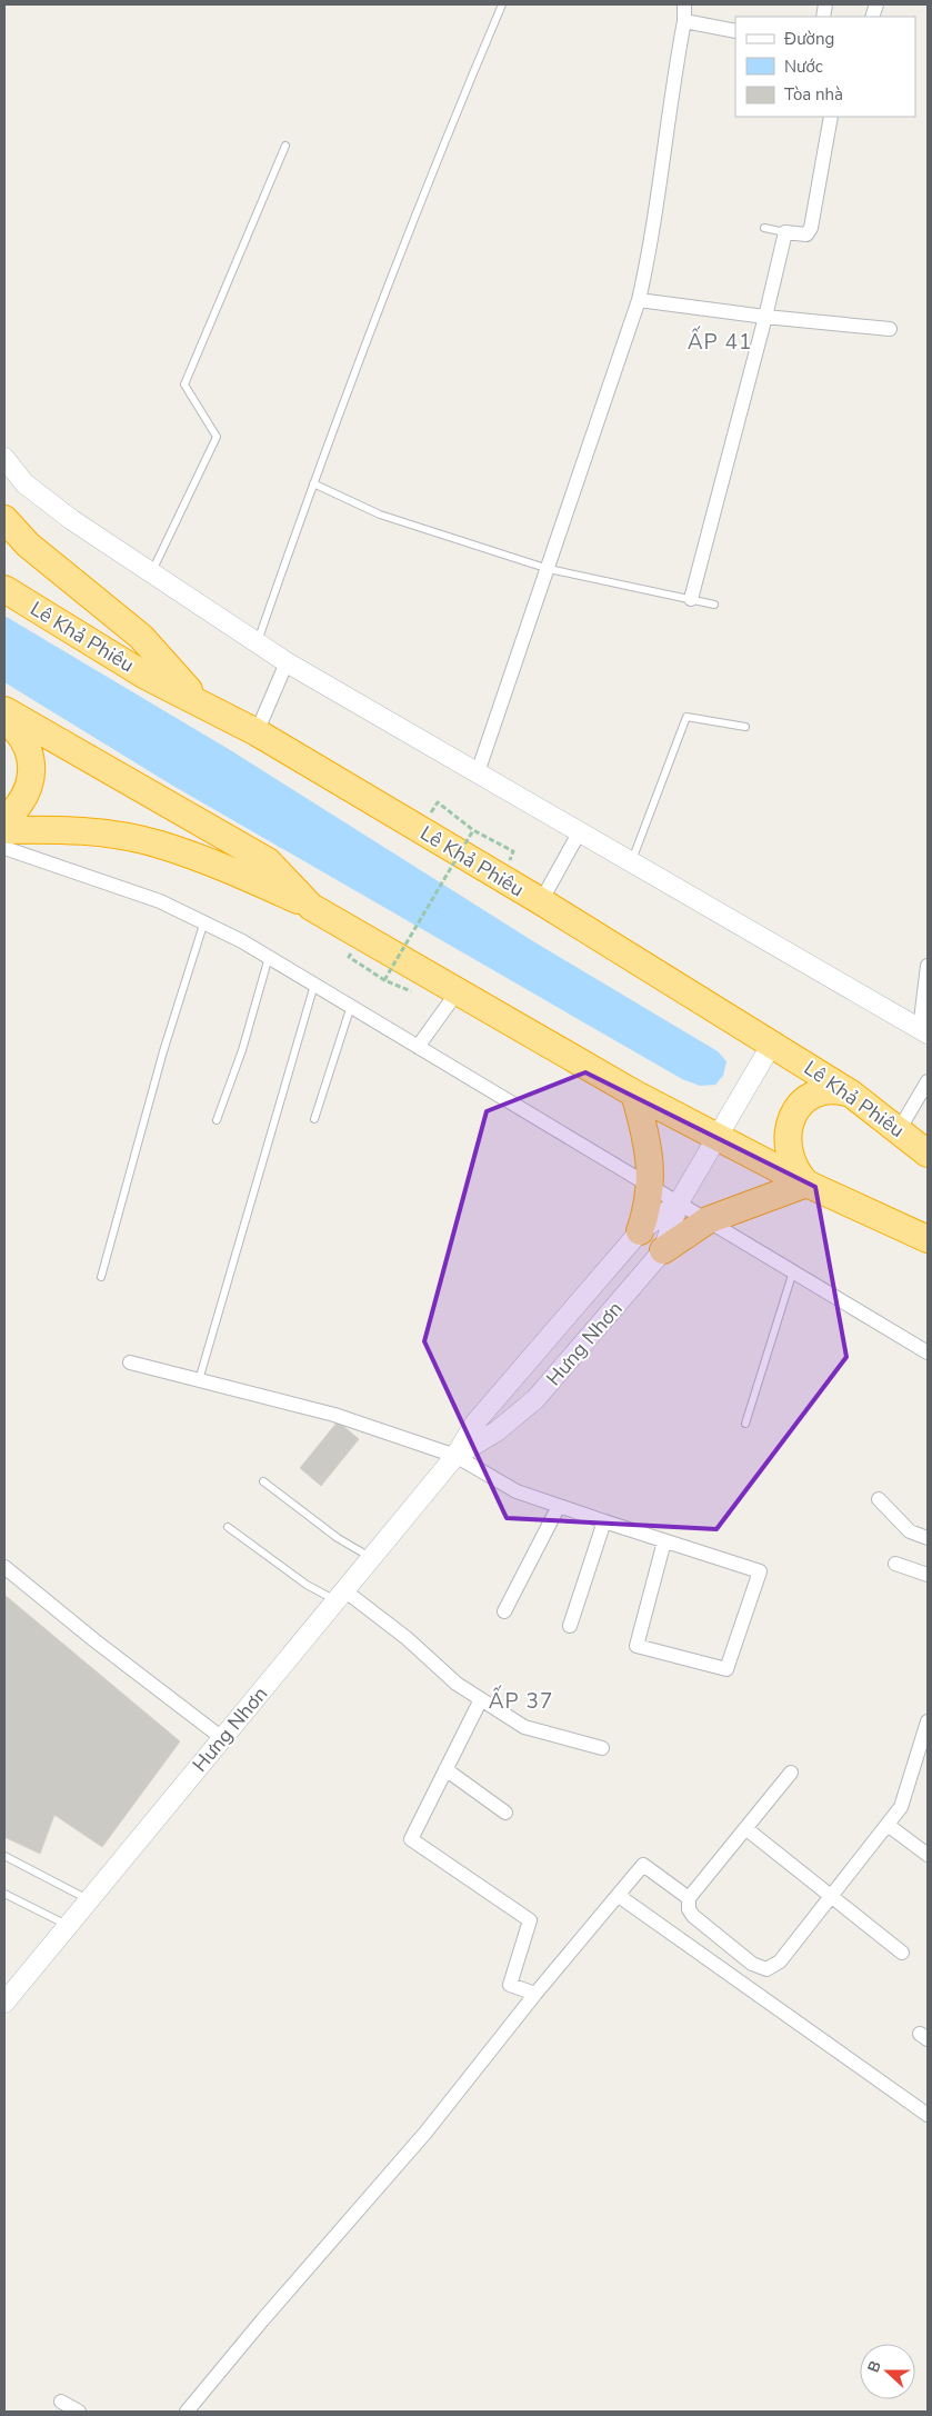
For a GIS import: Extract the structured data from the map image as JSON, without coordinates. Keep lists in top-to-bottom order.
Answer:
{
  "streets": {
    "highway": ["Lê Khả Phiêu"],
    "street": ["Hưng Nhơn"]
  },
  "crossings": [
    ["Lê Khả Phiêu", "Hưng Nhơn"]
  ],
  "districts": ["ẤP 41", "ẤP 37"],
  "legend": ["Đường", "Nước", "Tòa nhà"],
  "north": "left"
}
